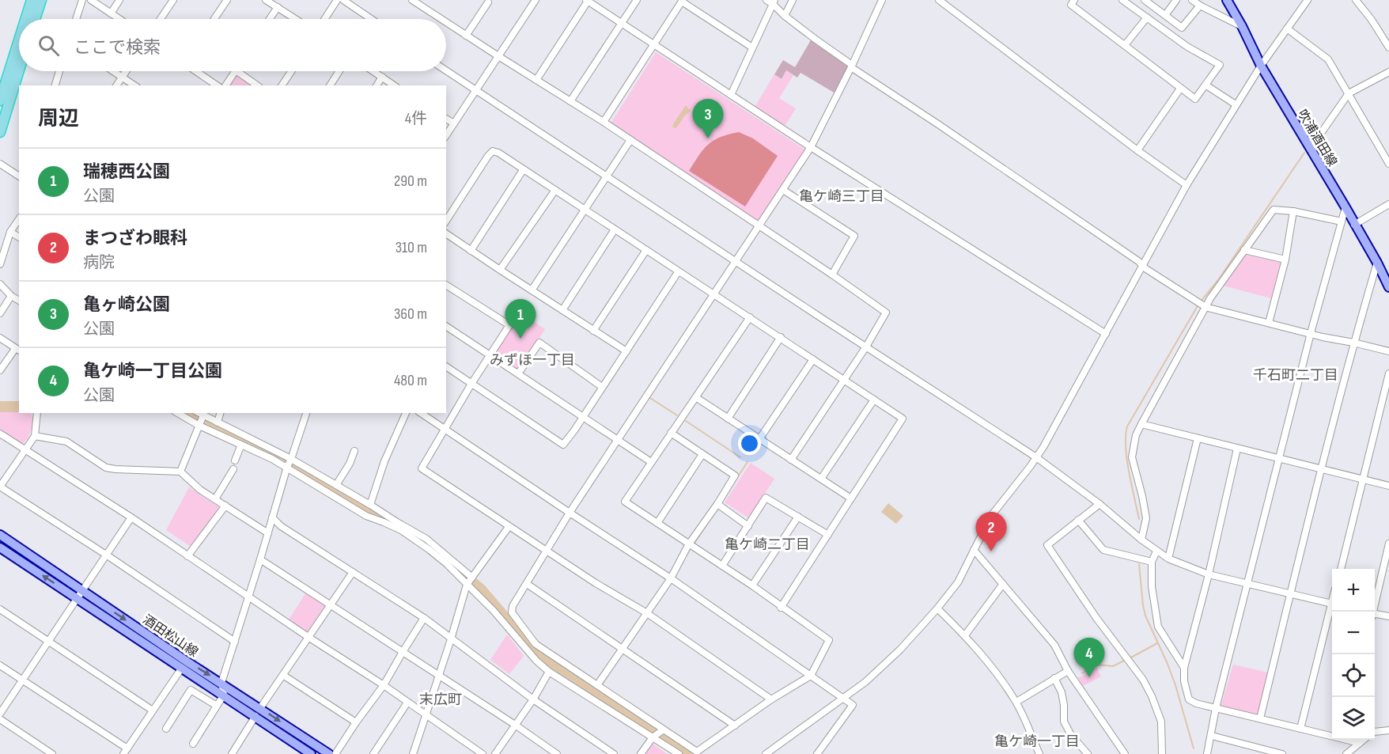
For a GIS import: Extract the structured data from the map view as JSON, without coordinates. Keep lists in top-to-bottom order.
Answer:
{
  "streets": {
    "main road": ["吹浦酒田線", "酒田松山線"]
  },
  "districts": [
    "亀ケ崎三丁目",
    "みずほ一丁目",
    "千石町二丁目",
    "亀ケ崎二丁目",
    "末広町",
    "亀ケ崎一丁目"
  ],
  "page": {
    "search": "ここで検索",
    "heading": ["周辺", "4件"],
    "pins": [
      "3",
      "1",
      "2",
      "4"
    ],
    "list": [
      {
        "mark": "1",
        "name": "瑞穂西公園",
        "note": "公園",
        "value": "290 m"
      },
      {
        "mark": "2",
        "name": "まつざわ眼科",
        "note": "病院",
        "value": "310 m"
      },
      {
        "mark": "3",
        "name": "亀ヶ崎公園",
        "note": "公園",
        "value": "360 m"
      },
      {
        "mark": "4",
        "name": "亀ケ崎一丁目公園",
        "note": "公園",
        "value": "480 m"
      }
    ],
    "map_buttons": ["+", "−"]
  }
}
